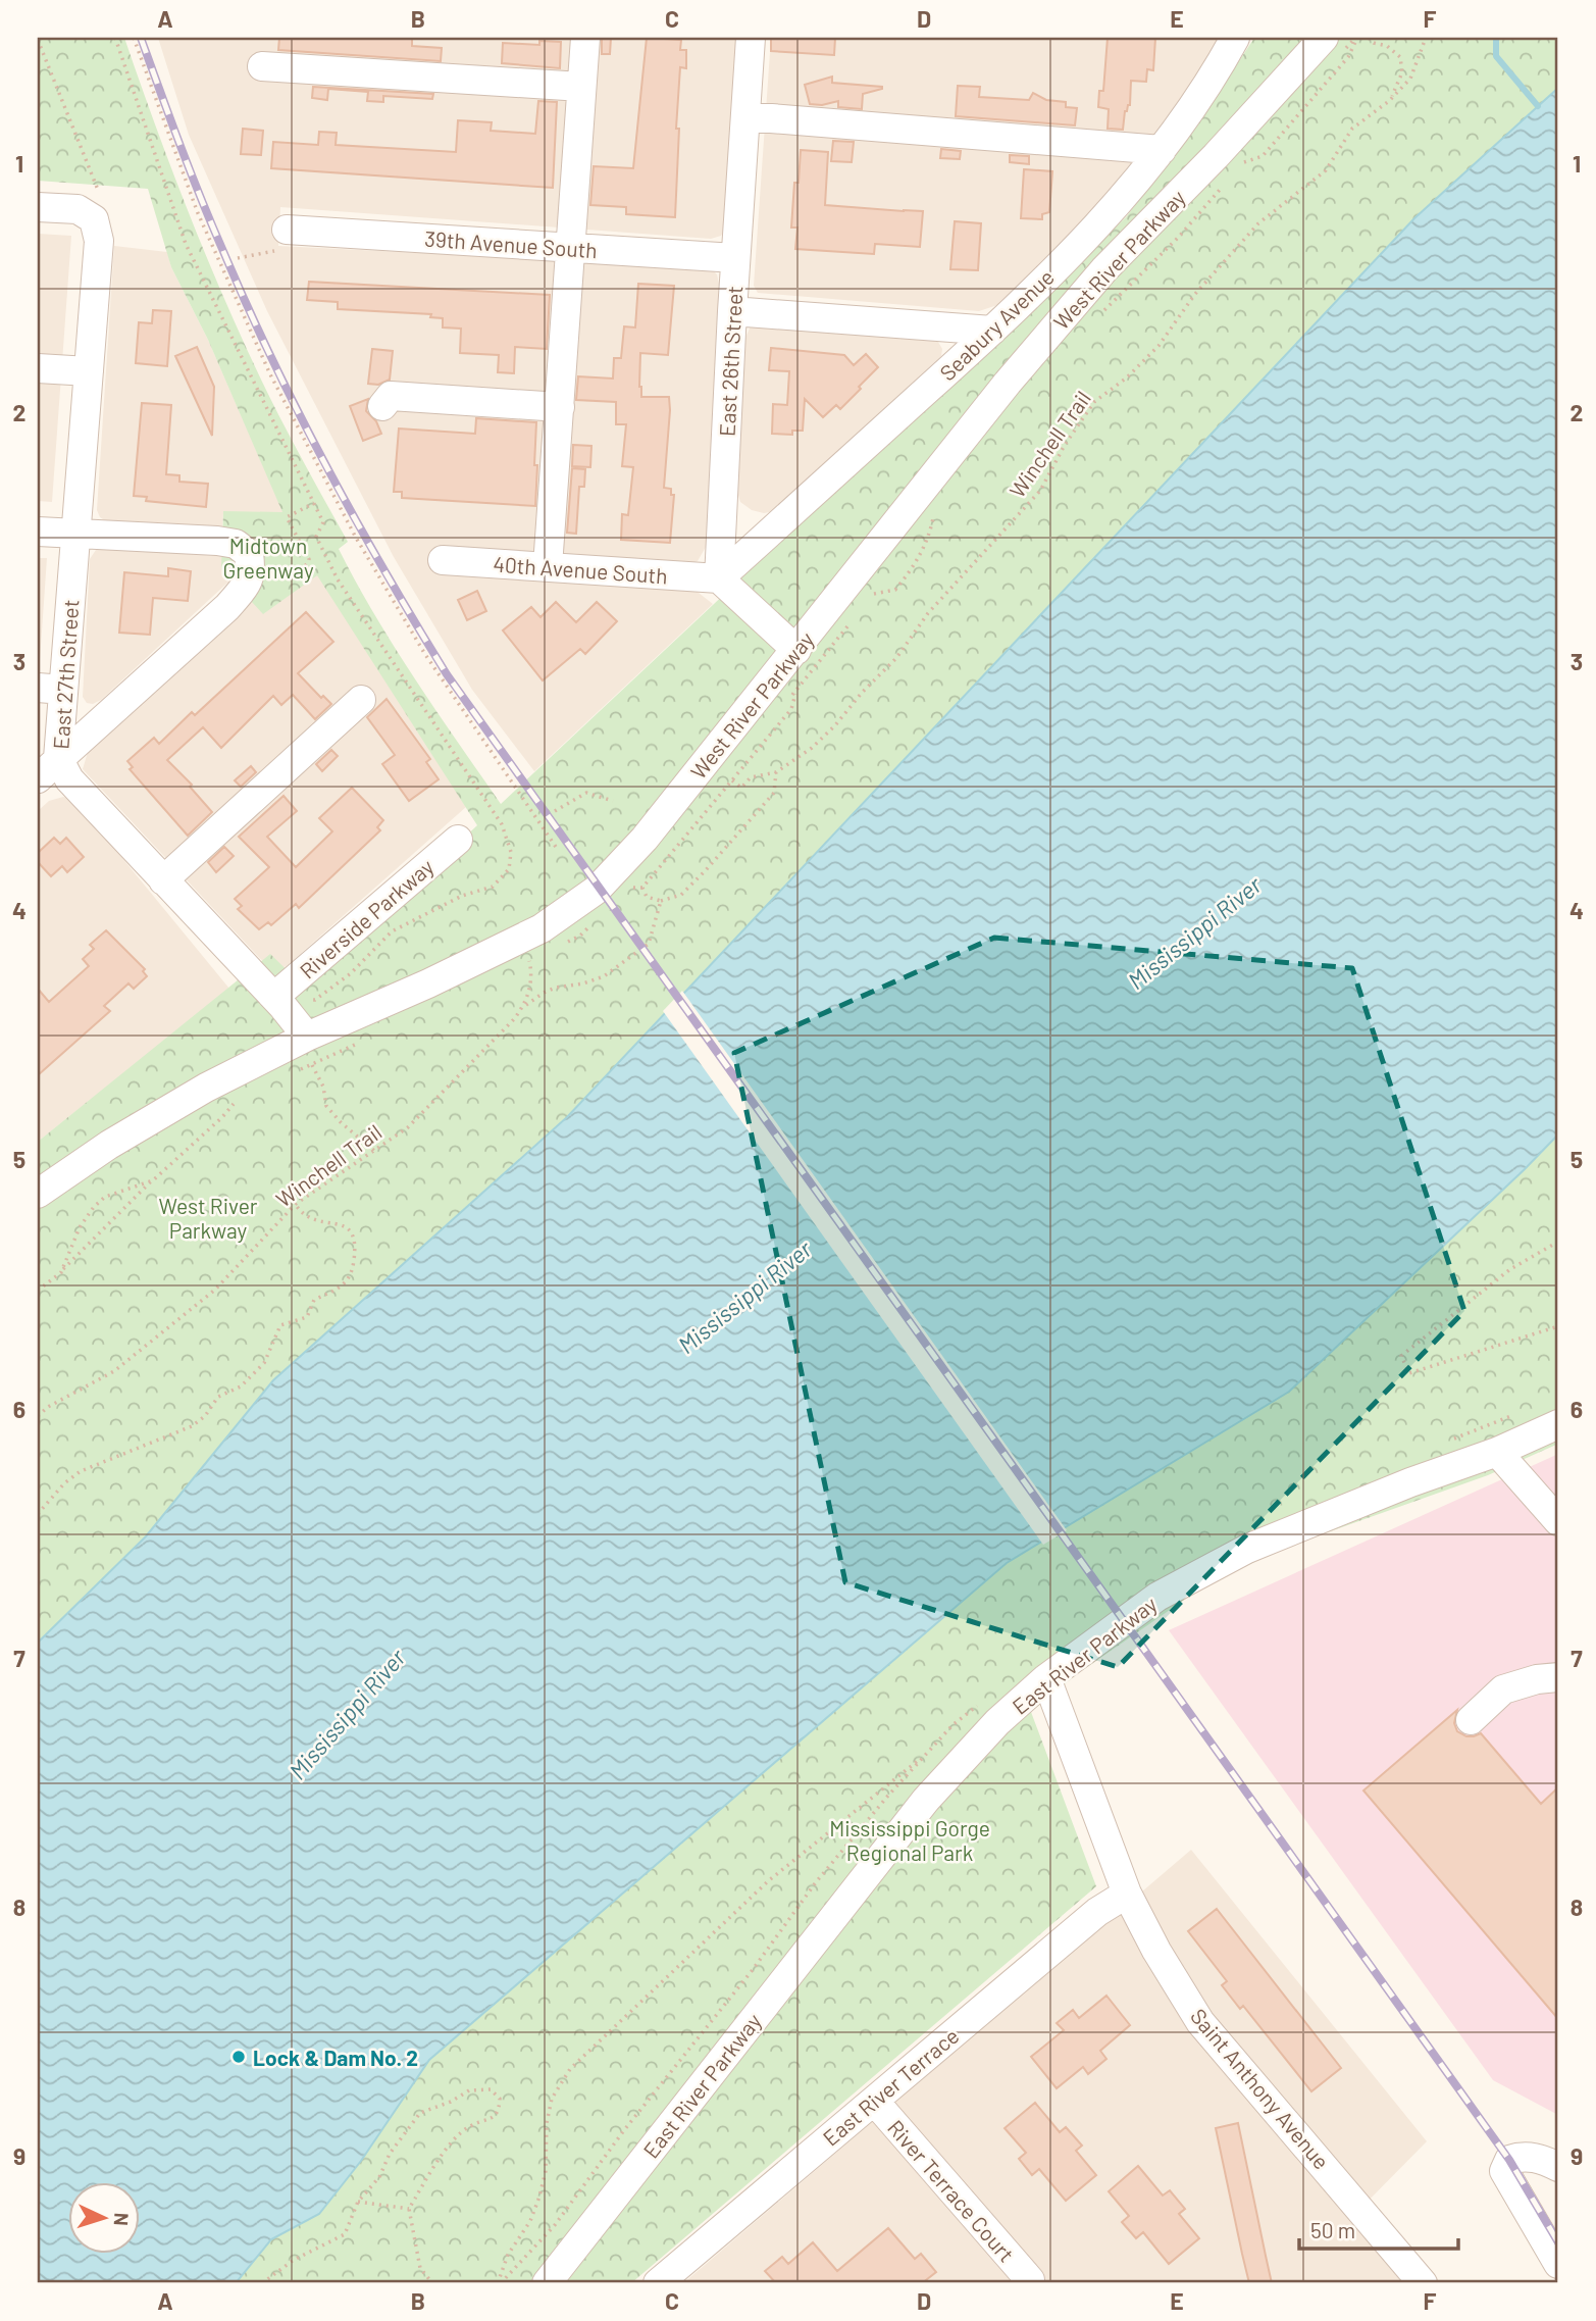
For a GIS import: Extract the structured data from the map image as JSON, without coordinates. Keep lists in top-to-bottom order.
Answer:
{
  "streets": {
    "street": [
      "39th Avenue South",
      "West River Parkway",
      "Seabury Avenue",
      "East 26th Street",
      "40th Avenue South",
      "East 27th Street",
      "Riverside Parkway",
      "East River Parkway",
      "East River Terrace",
      "Saint Anthony Avenue",
      "River Terrace Court"
    ],
    "path": ["Winchell Trail"]
  },
  "crossings": [
    ["39th Avenue South", "East 26th Street"],
    ["West River Parkway", "East 27th Street"],
    ["Seabury Avenue", "East 26th Street"],
    ["Seabury Avenue", "40th Avenue South"],
    ["East 26th Street", "40th Avenue South"],
    ["East 27th Street", "Riverside Parkway"],
    ["East River Parkway", "Saint Anthony Avenue"],
    ["East River Terrace", "Saint Anthony Avenue"],
    ["East River Terrace", "River Terrace Court"]
  ],
  "water": ["Mississippi River"],
  "parks": ["Midtown Greenway", "West River Parkway", "Mississippi Gorge Regional Park"],
  "places": ["Lock & Dam No. 2"],
  "scale_bar": "50 m",
  "north": "right",
  "grid": {
    "columns": [
      "A",
      "B",
      "C",
      "D",
      "E",
      "F"
    ],
    "rows": [
      "1",
      "2",
      "3",
      "4",
      "5",
      "6",
      "7",
      "8",
      "9"
    ]
  }
}
